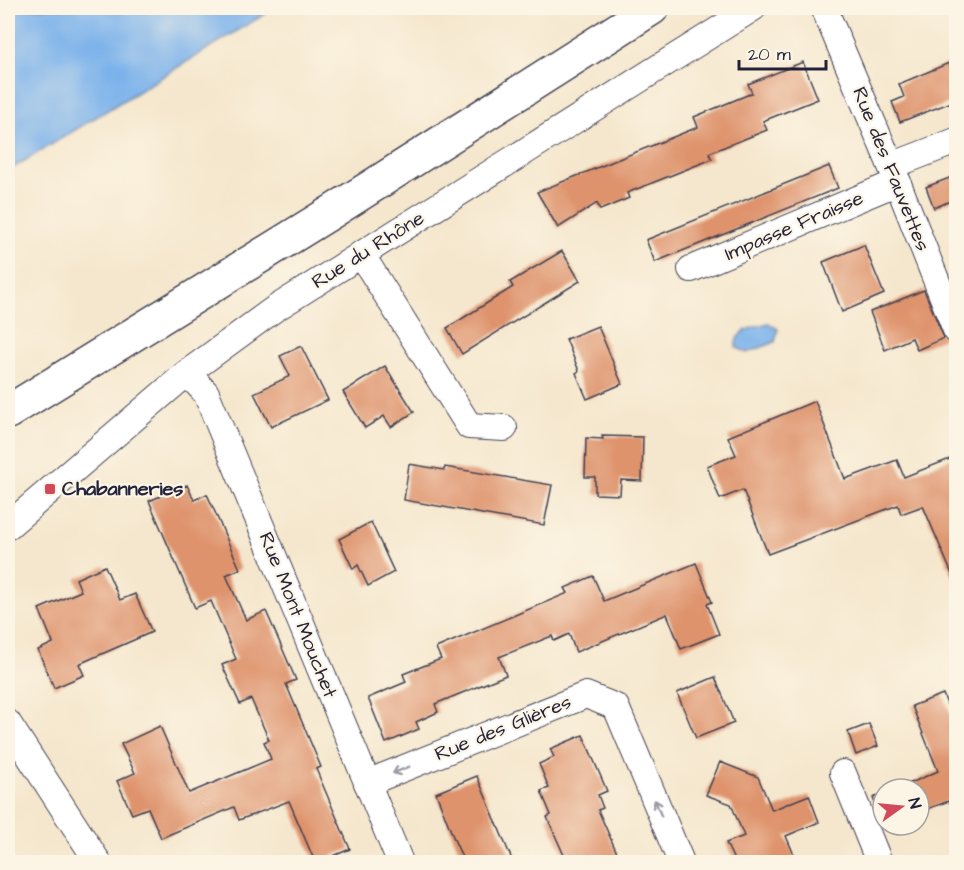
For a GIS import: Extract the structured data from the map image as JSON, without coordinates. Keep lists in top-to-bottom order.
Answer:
{
  "streets": {
    "street": [
      "Rue des Fauvettes",
      "Impasse Fraisse",
      "Rue du Rhône",
      "Rue Mont Mouchet",
      "Rue des Glières"
    ]
  },
  "crossings": [
    ["Rue des Fauvettes", "Impasse Fraisse"],
    ["Rue du Rhône", "Rue Mont Mouchet"],
    ["Rue Mont Mouchet", "Rue des Glières"]
  ],
  "places": {
    "transit": ["Chabanneries"]
  },
  "scale_bar": "20 m",
  "north": "right"
}
